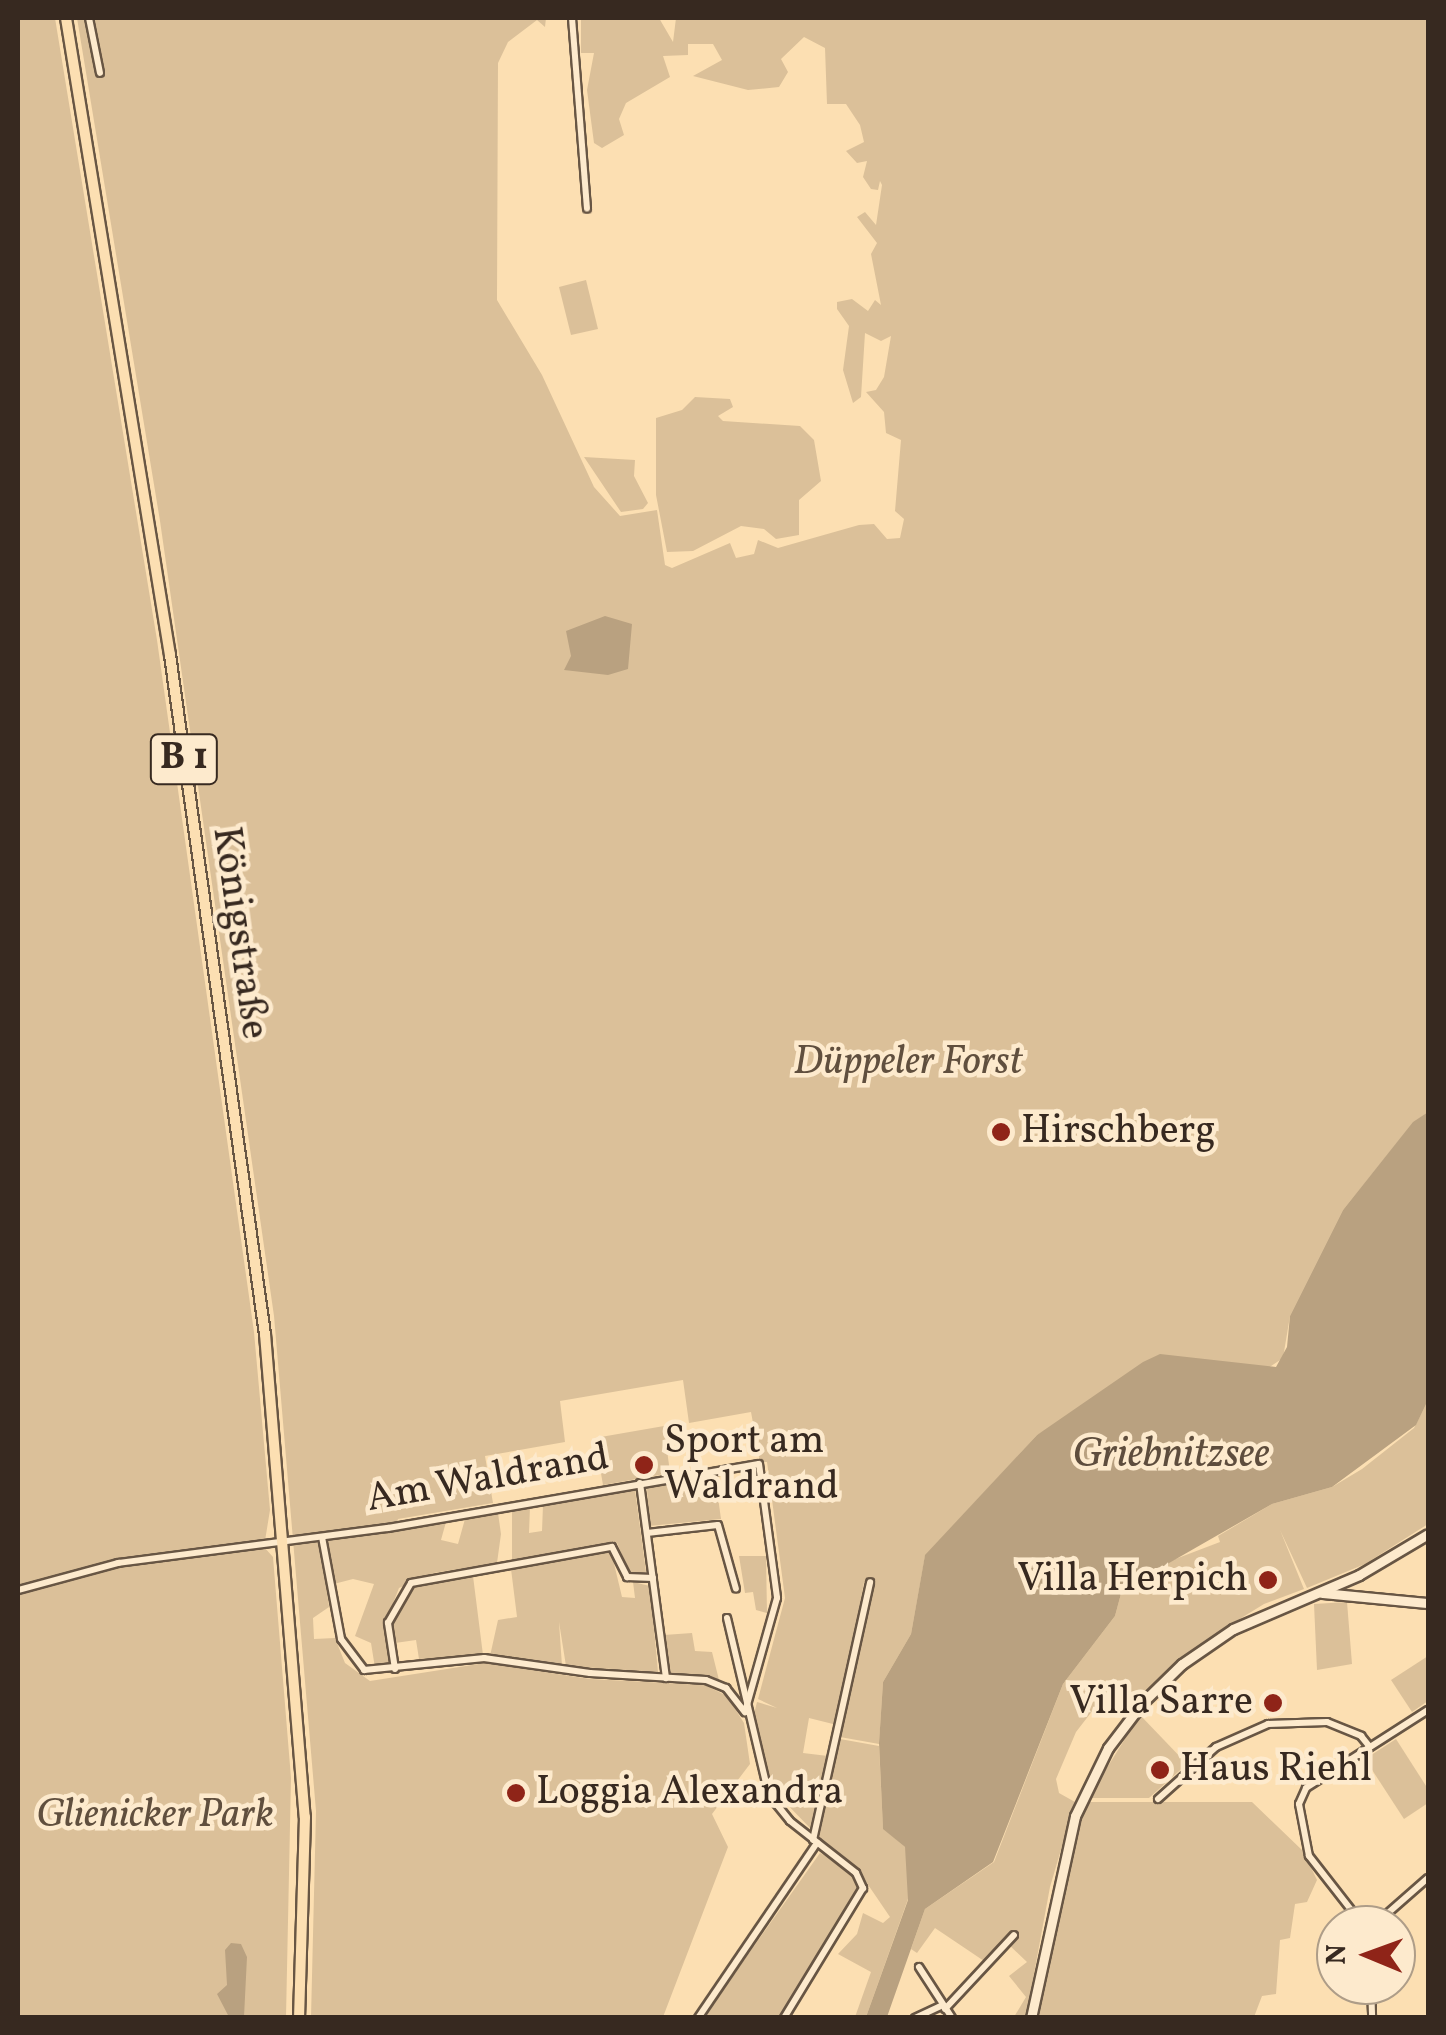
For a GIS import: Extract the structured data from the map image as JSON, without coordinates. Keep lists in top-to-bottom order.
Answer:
{
  "streets": {
    "main road": ["B 1", "Königstraße"],
    "street": ["Am Waldrand"]
  },
  "crossings": [
    ["Königstraße", "Am Waldrand"]
  ],
  "water": ["Griebnitzsee"],
  "parks": ["Düppeler Forst", "Glienicker Park"],
  "places": [
    "Hirschberg",
    "Sport am Waldrand",
    "Villa Herpich",
    "Villa Sarre",
    "Haus Riehl",
    "Loggia Alexandra"
  ],
  "north": "left"
}
